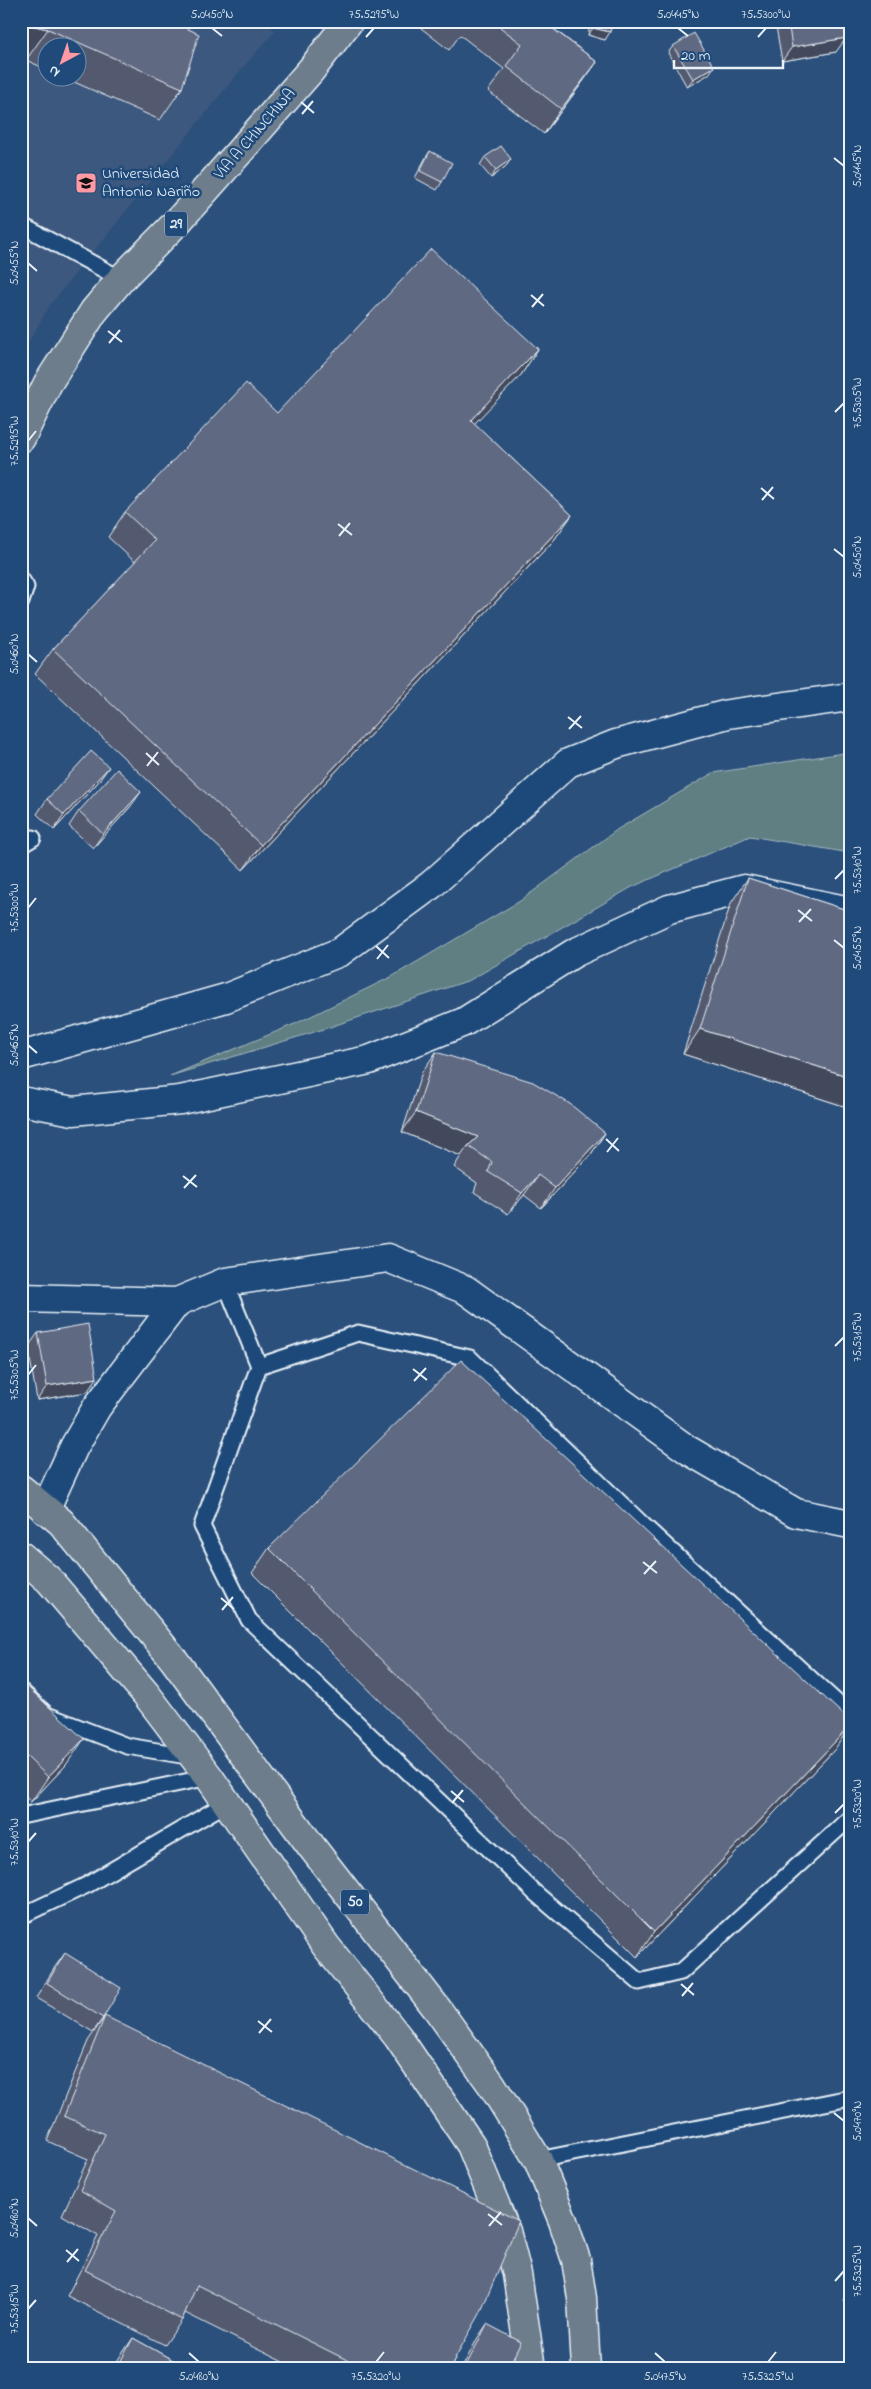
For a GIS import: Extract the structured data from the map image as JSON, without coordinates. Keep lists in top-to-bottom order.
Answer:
{
  "streets": {
    "main road": ["VÍA A CHINCHINA", "29", "50"]
  },
  "places": {
    "school or university": ["Universidad Antonio Nariño"]
  },
  "scale_bar": "20 m",
  "north": "bottom left",
  "coordinates": [
    "5.0450°N",
    "75.5295°W",
    "5.0445°N",
    "75.5300°W",
    "5.0455°N",
    "75.5305°W",
    "5.0460°N",
    "75.5310°W",
    "5.0465°N",
    "75.5315°W",
    "75.5320°W",
    "5.0470°N",
    "5.0480°N",
    "75.5325°W",
    "5.0475°N"
  ]
}
